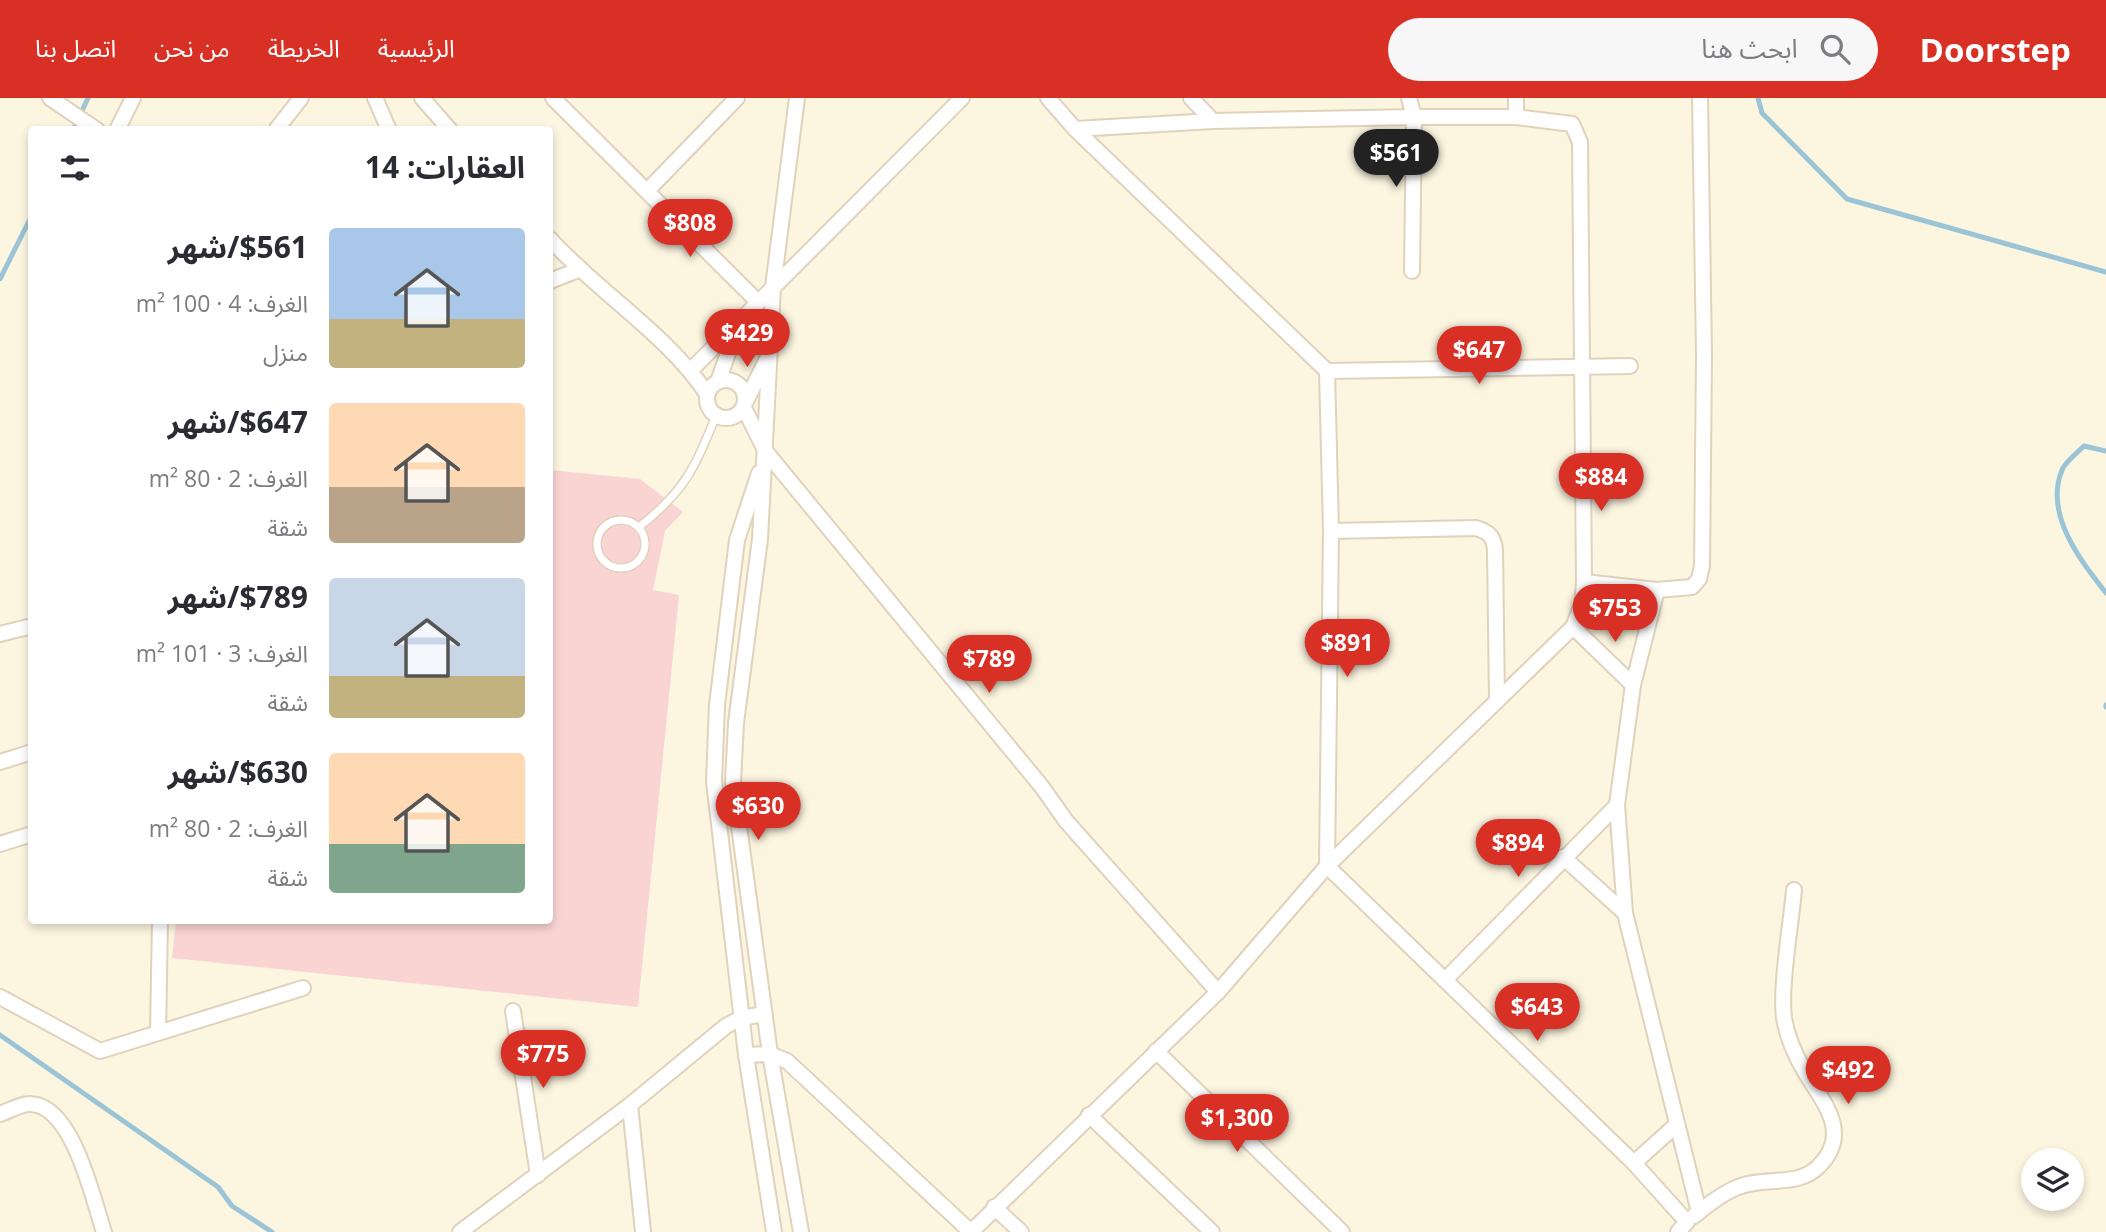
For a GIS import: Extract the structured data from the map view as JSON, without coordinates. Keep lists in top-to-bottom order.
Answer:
{
  "page": {
    "header": "Doorstep",
    "search": "ابحث هنا",
    "nav": [
      "الرئيسية",
      "الخريطة",
      "من نحن",
      "اتصل بنا"
    ],
    "heading": "العقارات: 14",
    "price": [
      "$561",
      "$808",
      "$429",
      "$647",
      "$884",
      "$753",
      "$891",
      "$789",
      "$630",
      "$894",
      "$643",
      "$775",
      "$492",
      "$1,300"
    ],
    "list": [
      {
        "name": "$561/شهر",
        "note": "الغرف: 4 · 100 m² · منزل"
      },
      {
        "name": "$647/شهر",
        "note": "الغرف: 2 · 80 m² · شقة"
      },
      {
        "name": "$789/شهر",
        "note": "الغرف: 3 · 101 m² · شقة"
      },
      {
        "name": "$630/شهر",
        "note": "الغرف: 2 · 80 m² · شقة"
      }
    ]
  }
}
